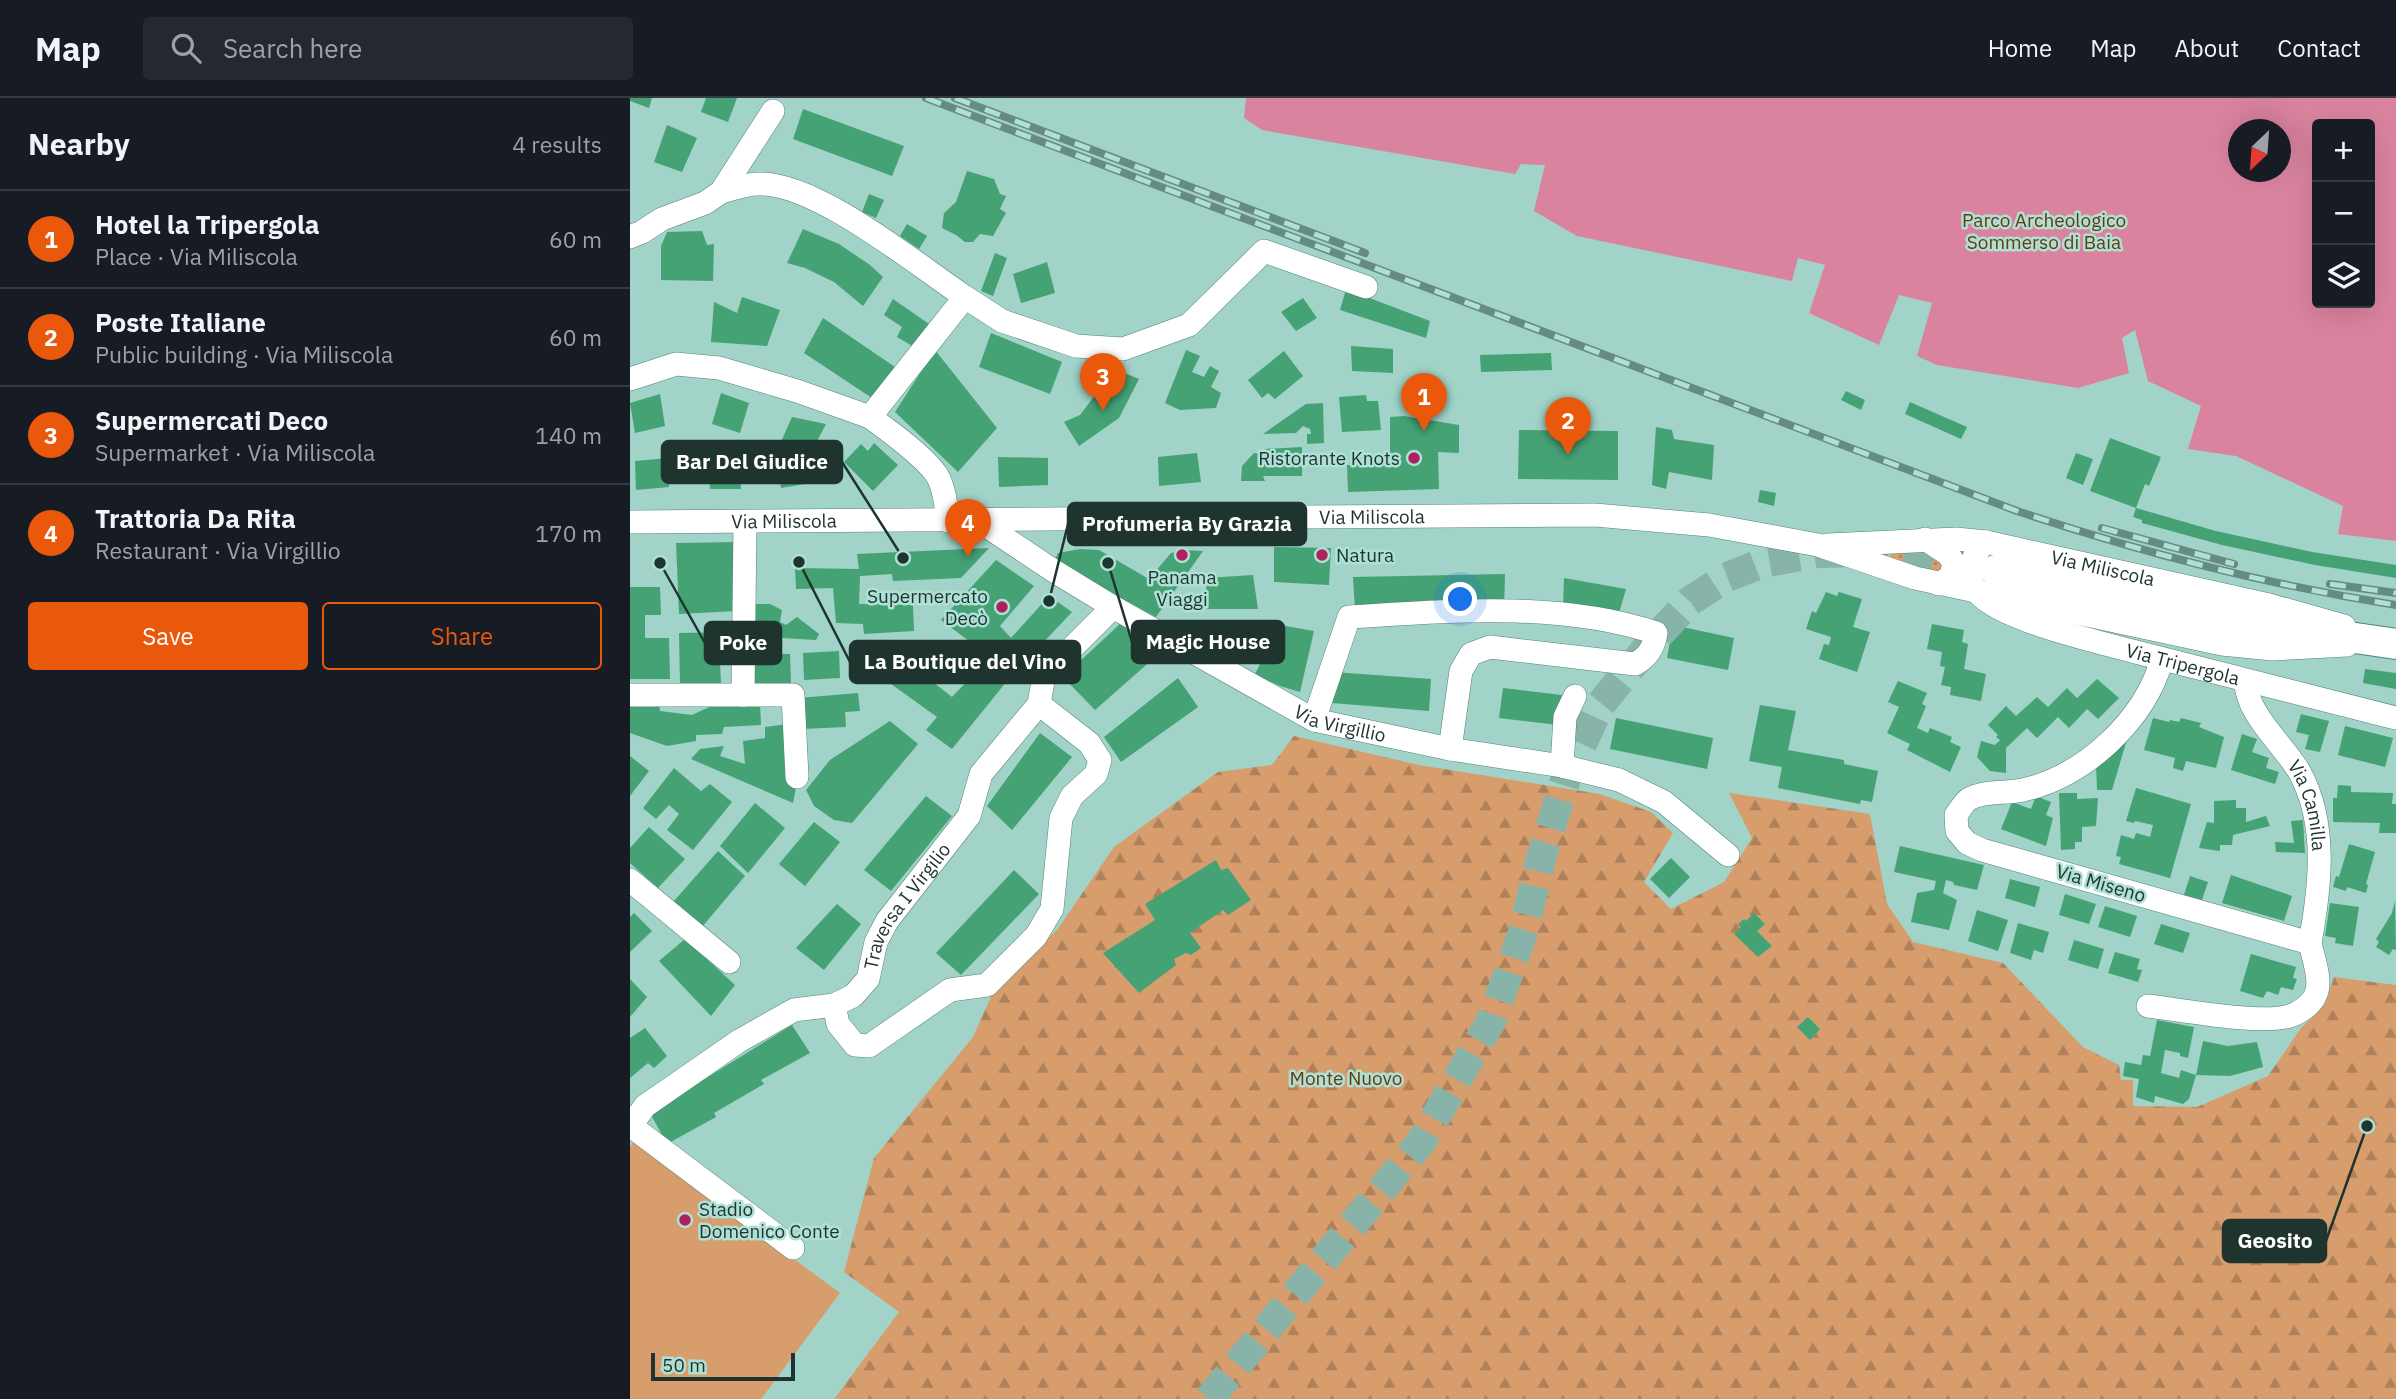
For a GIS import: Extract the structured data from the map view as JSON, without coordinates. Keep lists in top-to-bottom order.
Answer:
{
  "streets": {
    "main road": ["Via Miliscola"],
    "street": [
      "Via Tripergola",
      "Via Virgillio",
      "Via Camilla",
      "Via Miseno",
      "Traversa I Virgilio"
    ]
  },
  "crossings": [
    ["Via Miliscola", "Via Tripergola"],
    ["Via Miliscola", "Via Virgillio"],
    ["Via Tripergola", "Via Camilla"],
    ["Via Tripergola", "Via Miseno"],
    ["Via Virgillio", "Traversa I Virgilio"],
    ["Via Camilla", "Via Miseno"]
  ],
  "parks": ["Parco Archeologico Sommerso di Baia", "Monte Nuovo"],
  "places": [
    "Ristorante Knots",
    "Panama Viaggi",
    "Natura",
    "Bar Del Giudice",
    "La Boutique del Vino",
    "Poke",
    "Magic House",
    "Profumeria By Grazia",
    "Supermercato Decò",
    "Geosito",
    "Stadio Domenico Conte"
  ],
  "scale_bar": "50 m",
  "north": "bottom left",
  "page": {
    "header": "Map",
    "search": "Search here",
    "nav": [
      "Home",
      "Map",
      "About",
      "Contact"
    ],
    "heading": ["Nearby", "4 results"],
    "map_buttons": ["+", "−"],
    "list": [
      {
        "mark": "1",
        "name": "Hotel la Tripergola",
        "note": "Place · Via Miliscola",
        "value": "60 m"
      },
      {
        "mark": "2",
        "name": "Poste Italiane",
        "note": "Public building · Via Miliscola",
        "value": "60 m"
      },
      {
        "mark": "3",
        "name": "Supermercati Deco",
        "note": "Supermarket · Via Miliscola",
        "value": "140 m"
      },
      {
        "mark": "4",
        "name": "Trattoria Da Rita",
        "note": "Restaurant · Via Virgillio",
        "value": "170 m"
      }
    ],
    "pins": [
      "3",
      "1",
      "2",
      "4"
    ],
    "buttons": ["Save", "Share"],
    "scale": "50 m"
  }
}
